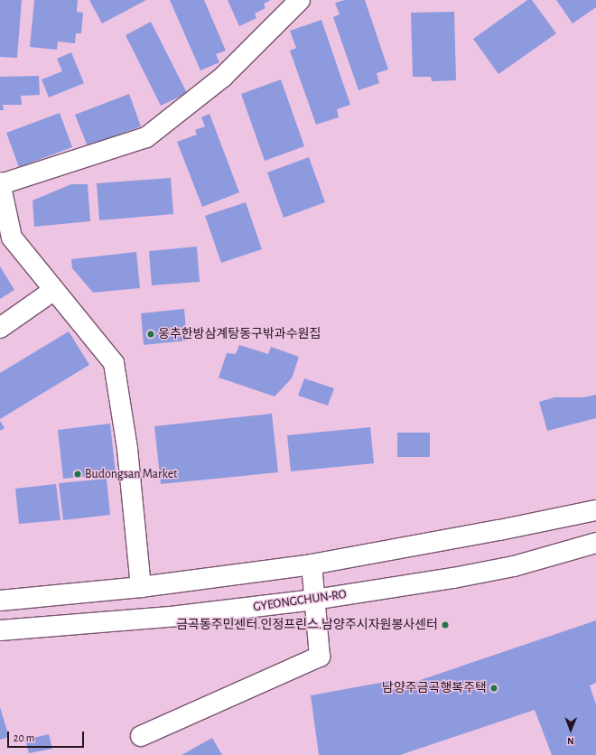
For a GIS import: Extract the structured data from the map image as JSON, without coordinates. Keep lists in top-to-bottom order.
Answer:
{
  "streets": {
    "street": ["GYEONGCHUN-RO"]
  },
  "places": [
    "웅추한방삼계탕동구밖과수원집",
    "Budongsan Market",
    "금곡동주민센터.인정프린스.남양주시자원봉사센터",
    "남양주금곡행복주택"
  ],
  "scale_bar": "20 m",
  "north": "bottom"
}
